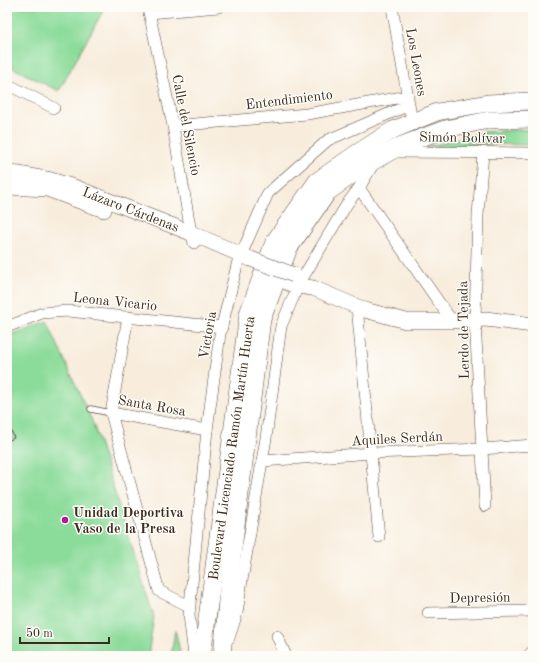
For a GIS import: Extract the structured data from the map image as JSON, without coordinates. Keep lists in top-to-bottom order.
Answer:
{
  "streets": {
    "main road": ["Boulevard Licenciado Ramón Martín Huerta"],
    "street": [
      "Los Leones",
      "Entendimiento",
      "Calle del Silencio",
      "Simón Bolívar",
      "Lázaro Cárdenas",
      "Leona Vicario",
      "Lerdo de Tejada",
      "Victoria",
      "Santa Rosa",
      "Aquiles Serdán",
      "Depresión"
    ]
  },
  "crossings": [
    ["Los Leones", "Entendimiento"],
    ["Los Leones", "Victoria"],
    ["Los Leones", "Boulevard Licenciado Ramón Martín Huerta"],
    ["Entendimiento", "Calle del Silencio"],
    ["Entendimiento", "Victoria"],
    ["Calle del Silencio", "Lázaro Cárdenas"],
    ["Simón Bolívar", "Lerdo de Tejada"],
    ["Simón Bolívar", "Boulevard Licenciado Ramón Martín Huerta"],
    ["Lázaro Cárdenas", "Lerdo de Tejada"],
    ["Lázaro Cárdenas", "Victoria"],
    ["Leona Vicario", "Victoria"],
    ["Lerdo de Tejada", "Aquiles Serdán"],
    ["Victoria", "Santa Rosa"]
  ],
  "places": ["Unidad Deportiva Vaso de la Presa"],
  "scale_bar": "50 m"
}
